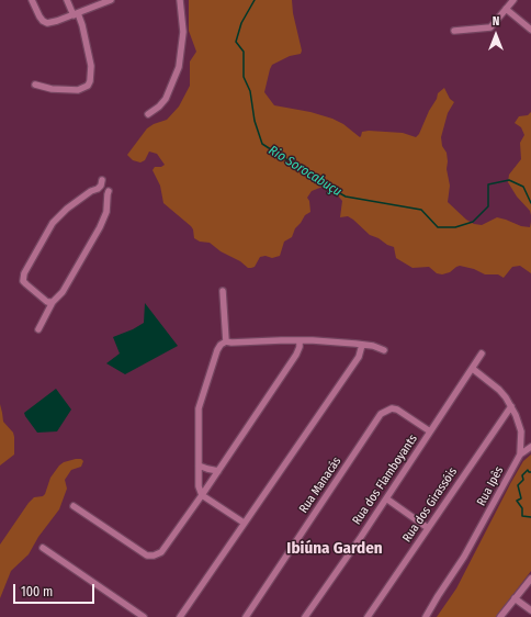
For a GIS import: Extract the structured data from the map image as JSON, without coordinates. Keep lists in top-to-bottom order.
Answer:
{
  "streets": {
    "street": [
      "Rua dos Flamboyants",
      "Rua Manacás",
      "Rua Ipês",
      "Rua dos Girassóis"
    ]
  },
  "crossings": [
    ["Rua dos Flamboyants", "Rua Manacás"],
    ["Rua dos Flamboyants", "Rua Ipês"],
    ["Rua Ipês", "Rua dos Girassóis"]
  ],
  "districts": ["Ibiúna Garden"],
  "water": ["Rio Sorocabuçu"],
  "scale_bar": "100 m",
  "north": "top"
}
